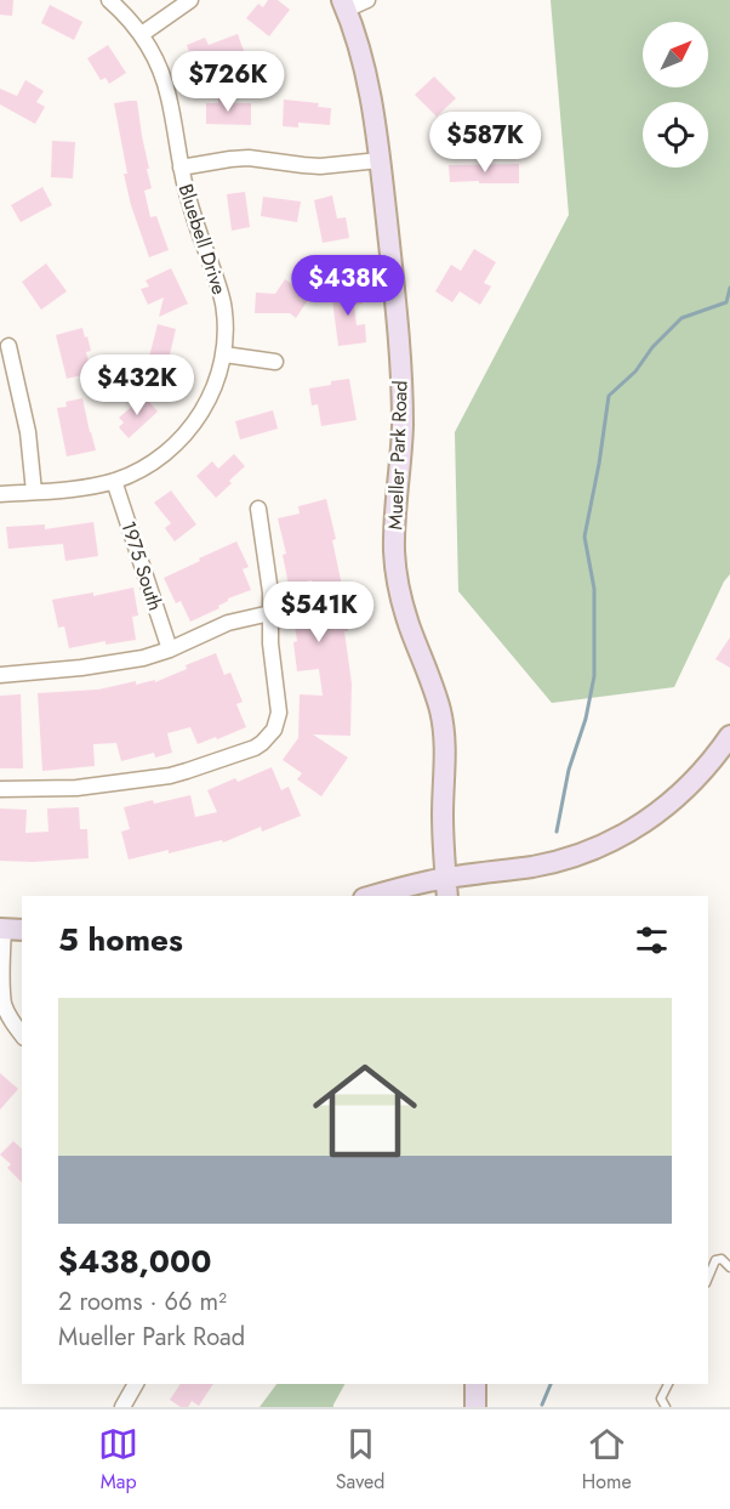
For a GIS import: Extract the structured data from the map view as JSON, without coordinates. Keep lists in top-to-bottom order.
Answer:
{
  "streets": {
    "main road": ["Mueller Park Road"],
    "street": ["Bluebell Drive", "1975 South"]
  },
  "crossings": [
    ["Bluebell Drive", "1975 South"]
  ],
  "north": "top right",
  "page": {
    "price": [
      "$726K",
      "$587K",
      "$438K",
      "$432K",
      "$541K"
    ],
    "heading": "5 homes",
    "list": [
      {
        "name": "$438,000",
        "note": "2 rooms · 66 m² · Mueller Park Road"
      }
    ],
    "tabs": ["Map", "Saved", "Home"]
  }
}
